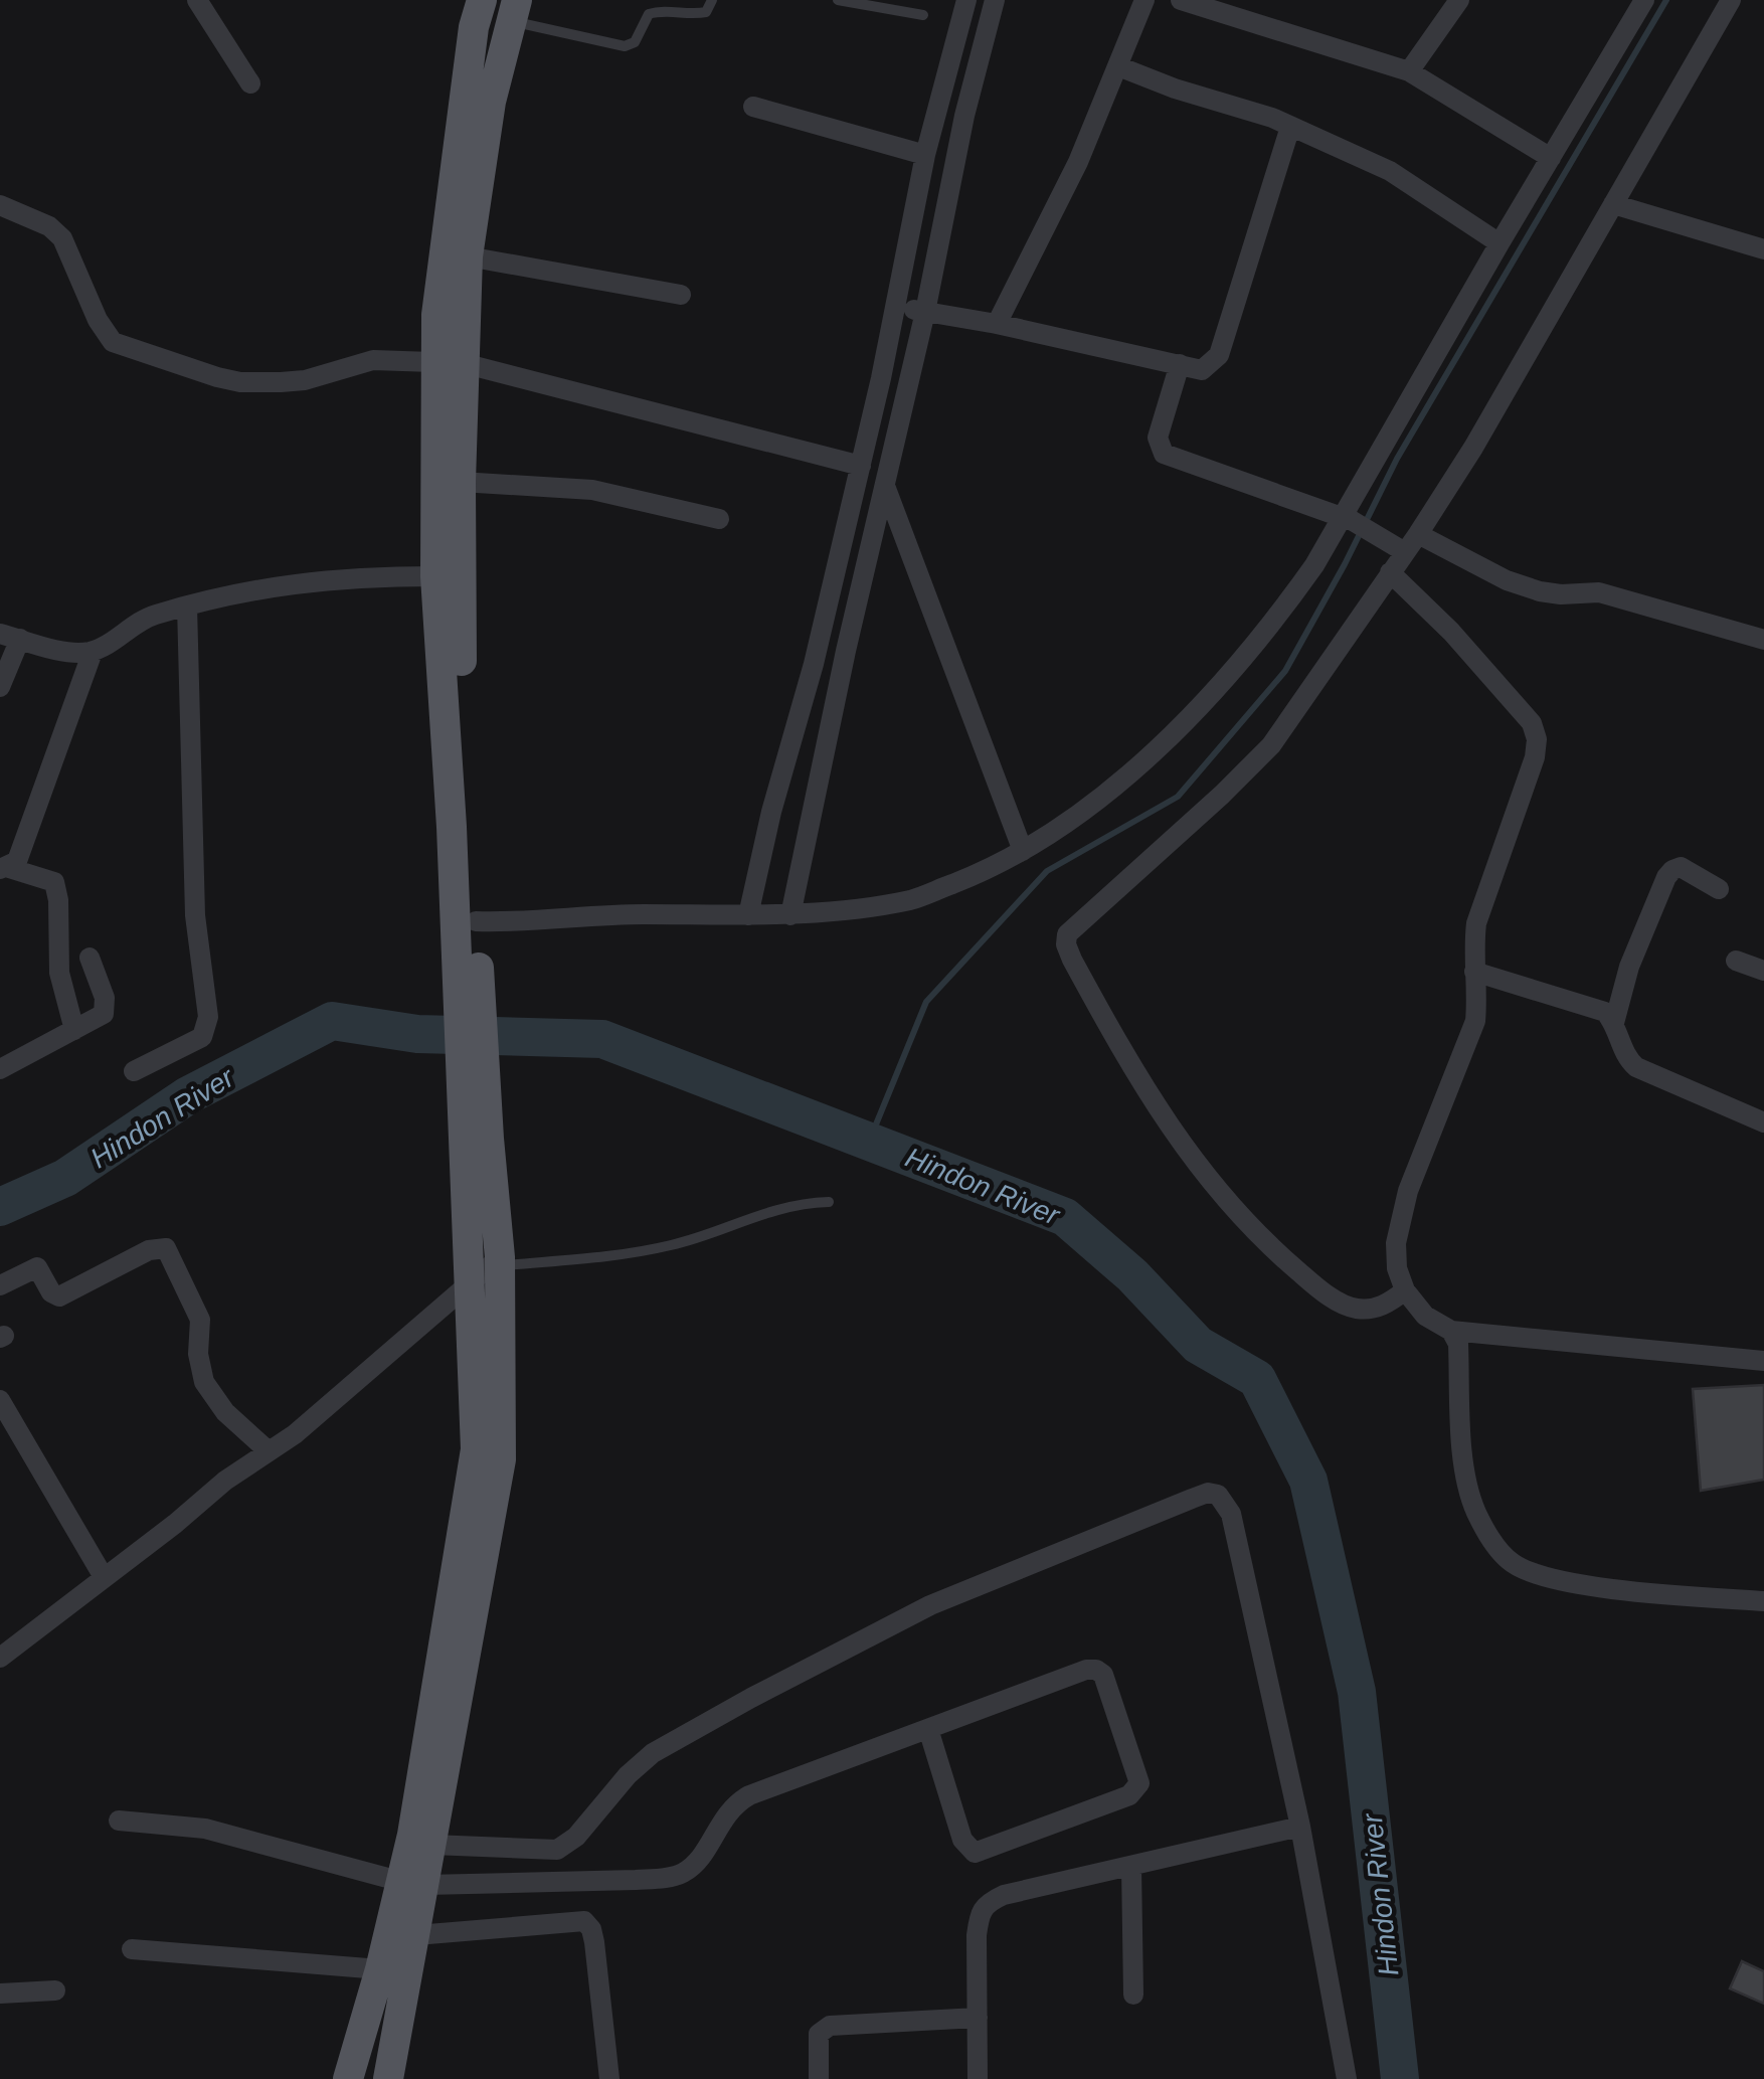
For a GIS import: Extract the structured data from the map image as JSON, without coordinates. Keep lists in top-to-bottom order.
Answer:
{
  "water": ["Hindon River"]
}
